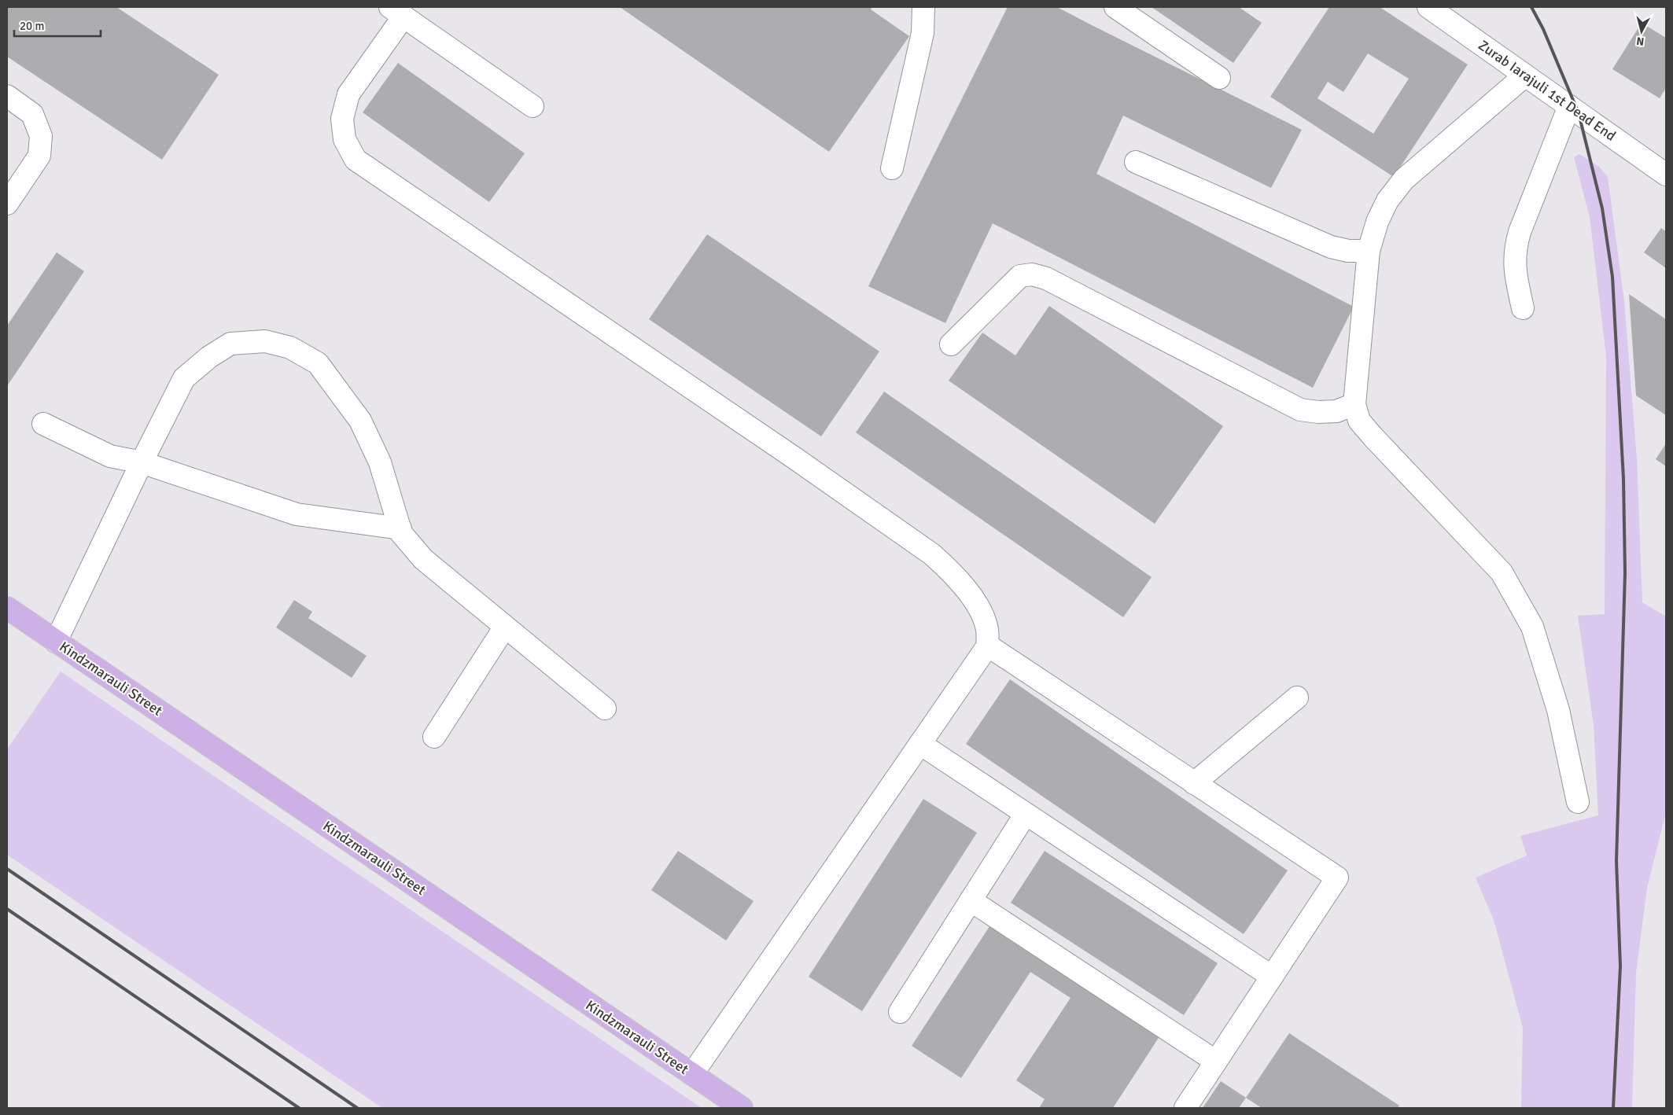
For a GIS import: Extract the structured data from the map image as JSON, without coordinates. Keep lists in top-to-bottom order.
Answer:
{
  "streets": {
    "main road": ["Kindzmarauli Street"],
    "street": ["Zurab Iarajuli 1st Dead End"]
  },
  "scale_bar": "20 m",
  "north": "bottom"
}
